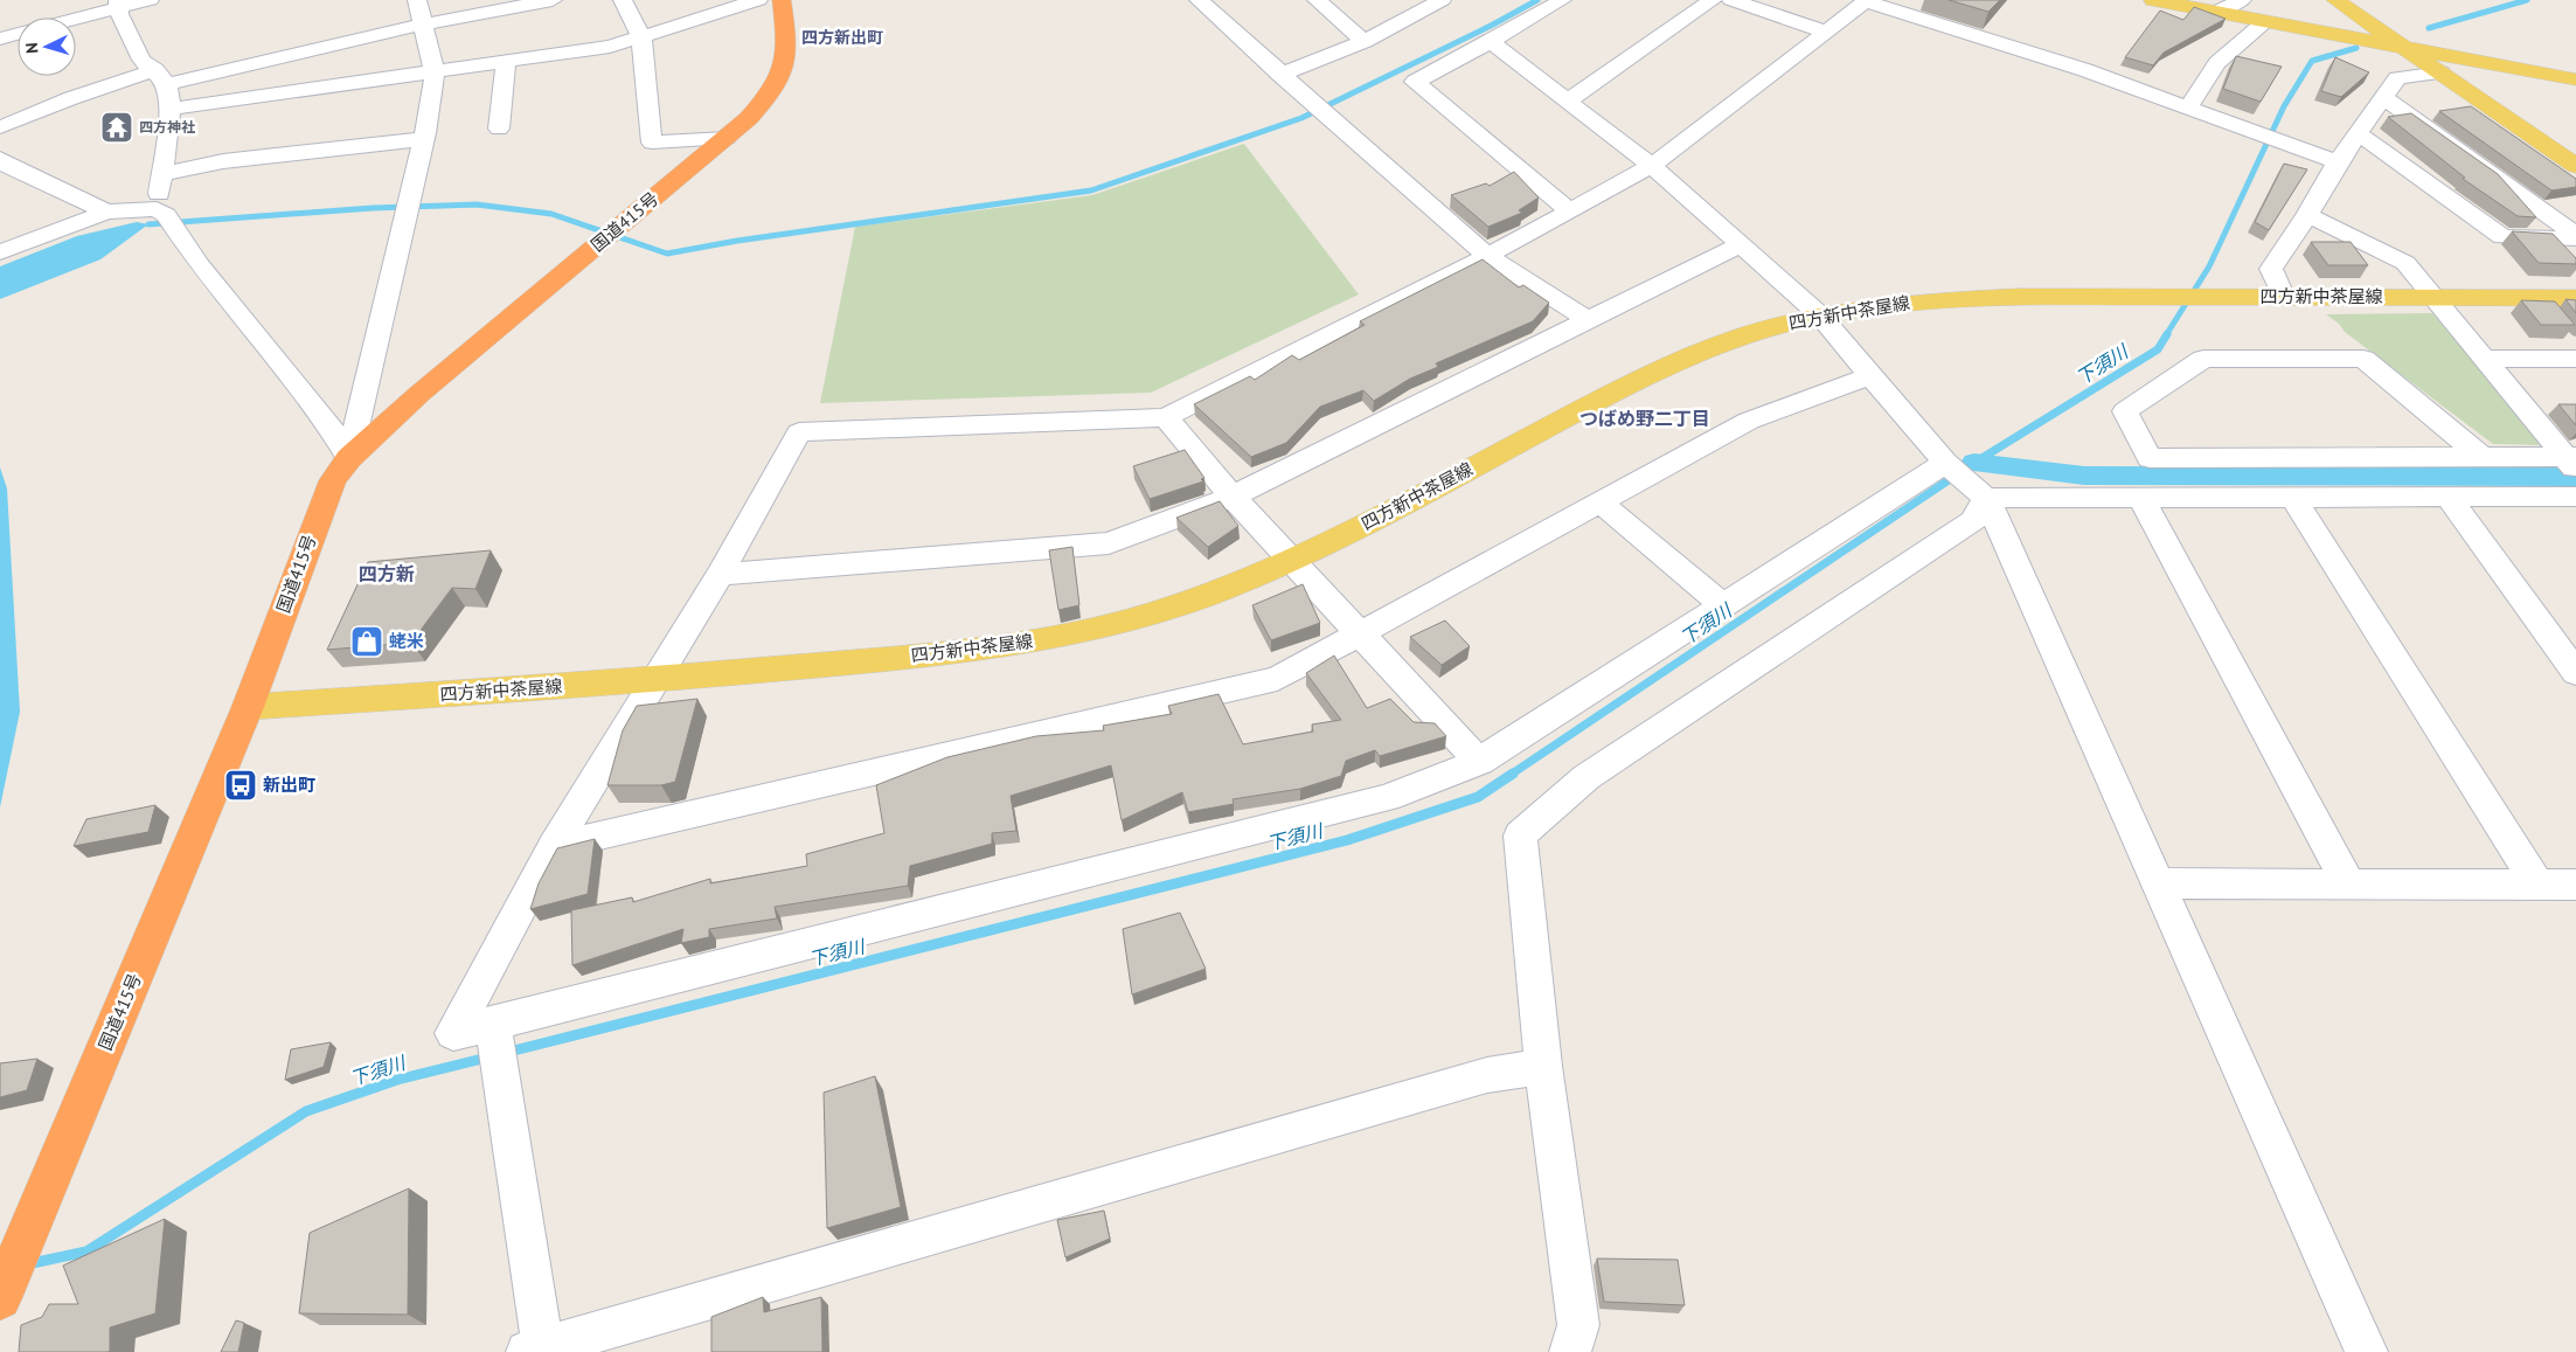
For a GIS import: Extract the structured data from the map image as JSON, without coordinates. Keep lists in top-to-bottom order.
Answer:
{
  "streets": {
    "highway": ["国道415号"],
    "main road": ["四方新中茶屋線"]
  },
  "crossings": [
    ["国道415号", "四方新中茶屋線"]
  ],
  "districts": ["四方新出町", "つばめ野二丁目", "四方新"],
  "water": ["下須川"],
  "places": {
    "temple": ["四方神社"],
    "shop": ["蛯米"],
    "bus stop": ["新出町"]
  },
  "north": "left"
}
